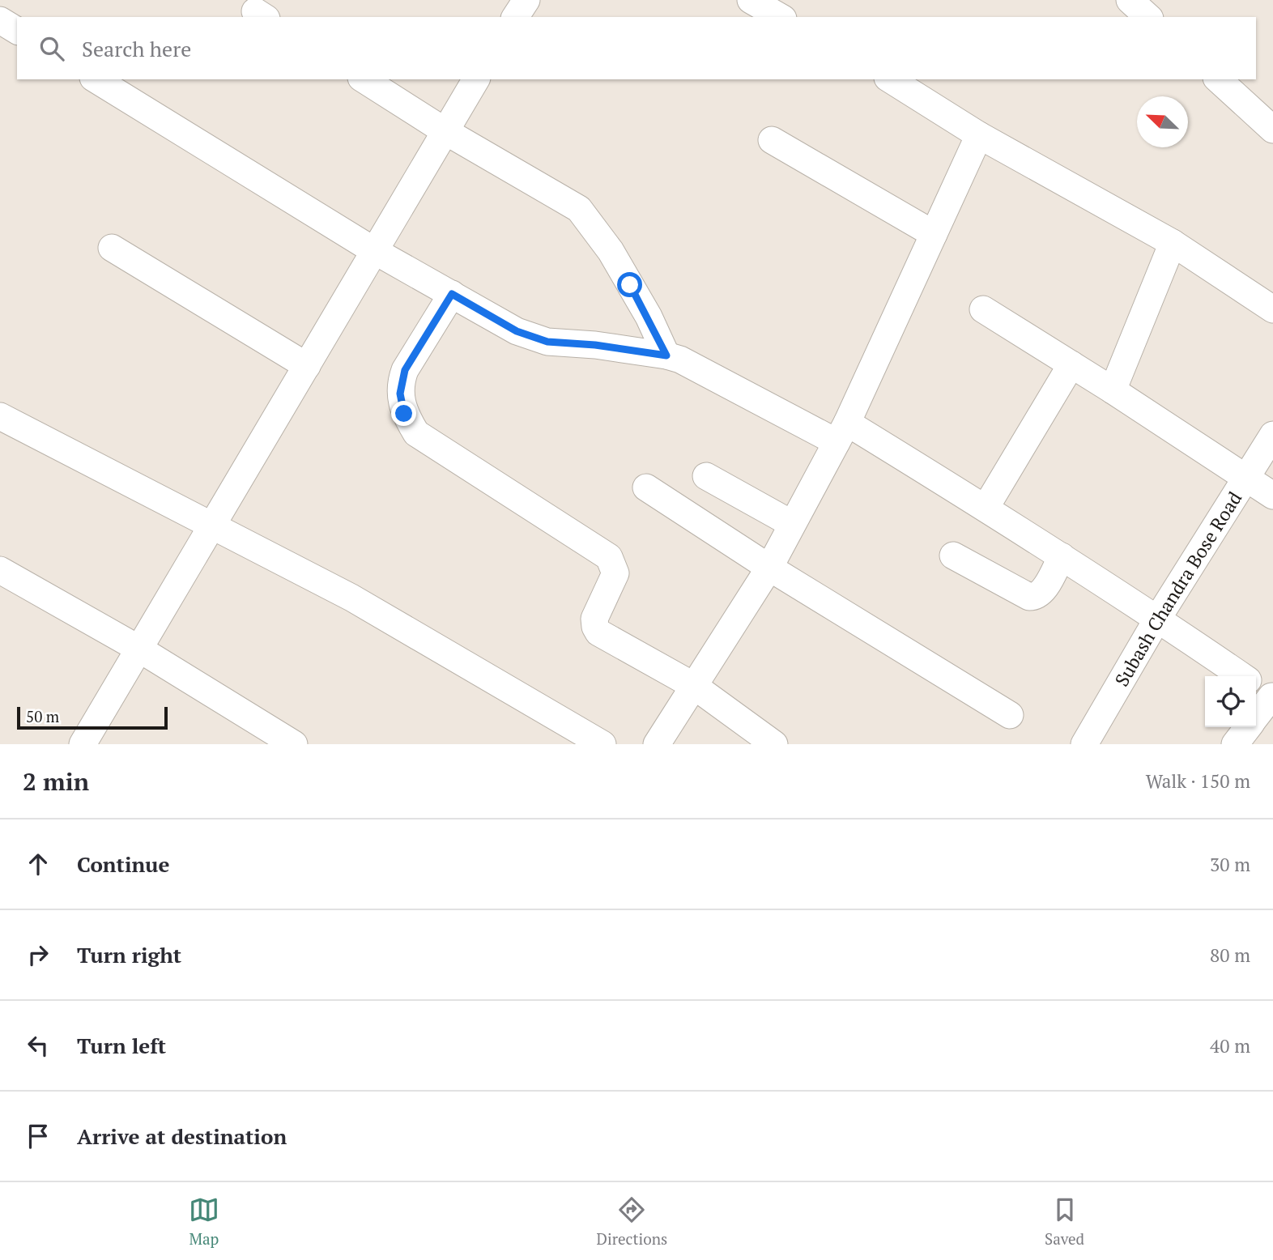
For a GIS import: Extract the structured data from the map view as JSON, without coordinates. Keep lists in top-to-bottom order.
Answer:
{
  "streets": {
    "street": ["Subash Chandra Bose Road"]
  },
  "scale_bar": "50 m",
  "north": "top left",
  "page": {
    "search": "Search here",
    "scale": "50 m",
    "heading": ["2 min", "Walk · 150 m"],
    "list": [
      ["Continue", "30 m"],
      ["Turn right", "80 m"],
      ["Turn left", "40 m"],
      "Arrive at destination"
    ],
    "nav": ["Map", "Directions", "Saved"]
  }
}
